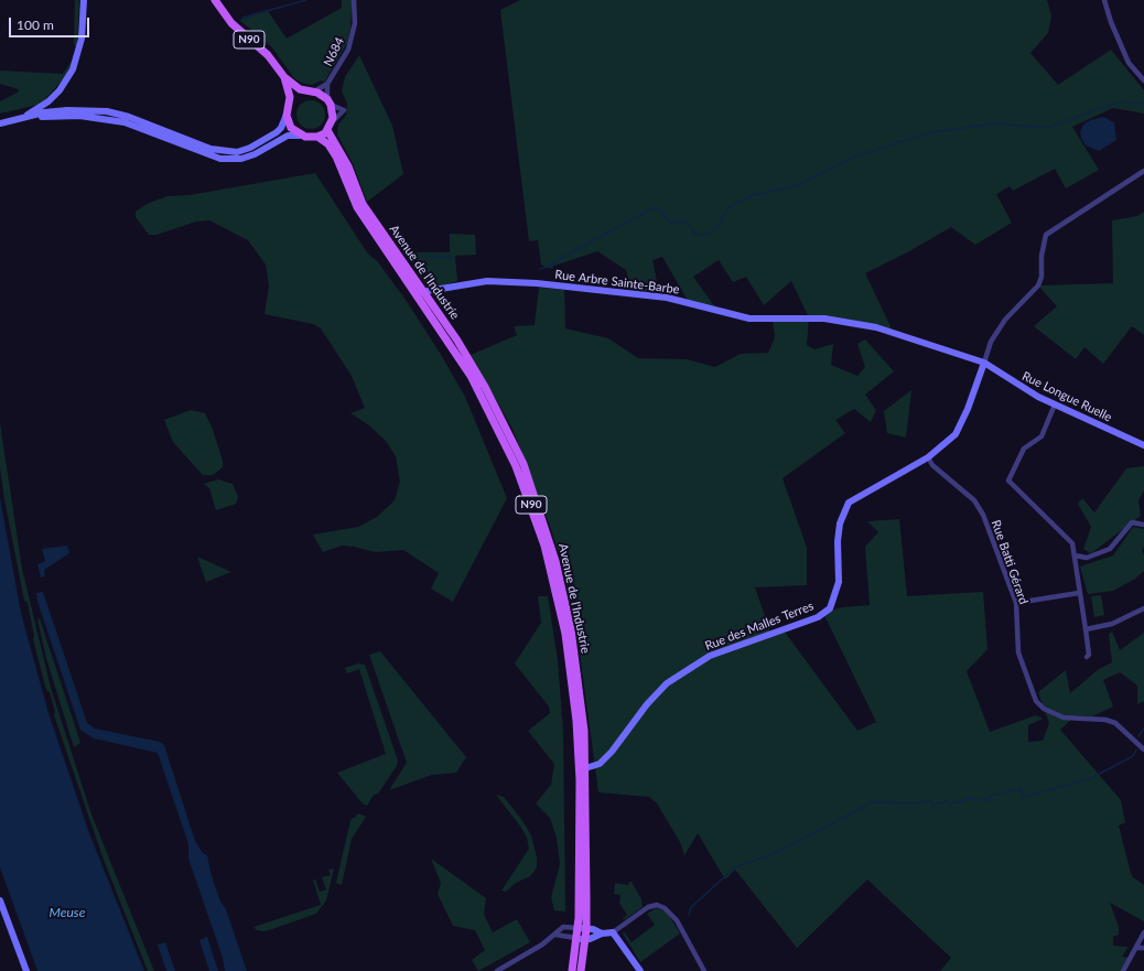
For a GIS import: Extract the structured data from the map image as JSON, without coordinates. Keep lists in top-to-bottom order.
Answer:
{
  "streets": {
    "main road": ["N90", "Avenue de l'Industrie"],
    "street": [
      "N684",
      "Rue Arbre Sainte-Barbe",
      "Rue Longue Ruelle",
      "Rue Batti Gérard",
      "Rue des Malles Terres"
    ]
  },
  "crossings": [
    ["N90", "N684"],
    ["N90", "Avenue de l'Industrie"],
    ["N684", "Avenue de l'Industrie"],
    ["Avenue de l'Industrie", "Rue Arbre Sainte-Barbe"],
    ["Avenue de l'Industrie", "Rue des Malles Terres"],
    ["Rue Arbre Sainte-Barbe", "Rue Longue Ruelle"],
    ["Rue Arbre Sainte-Barbe", "Rue des Malles Terres"],
    ["Rue Longue Ruelle", "Rue des Malles Terres"],
    ["Rue Batti Gérard", "Rue des Malles Terres"]
  ],
  "water": ["Meuse"],
  "scale_bar": "100 m"
}
